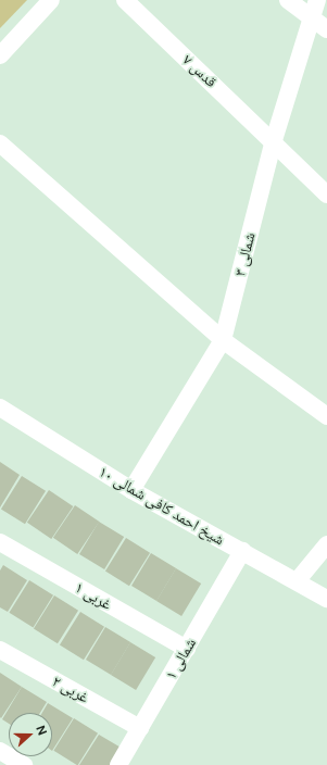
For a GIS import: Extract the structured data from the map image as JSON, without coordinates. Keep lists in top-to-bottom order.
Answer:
{
  "streets": {
    "street": [
      "قدس ۷",
      "شمالی ۳",
      "شیخ احمد کافی شمالی ۱۰",
      "۱ غربی",
      "۱ شمالی",
      "۲ غربی"
    ]
  },
  "crossings": [
    ["قدس ۷", "شمالی ۳"],
    ["شمالی ۳", "شیخ احمد کافی شمالی ۱۰"],
    ["شیخ احمد کافی شمالی ۱۰", "۱ شمالی"],
    ["۱ غربی", "۱ شمالی"],
    ["۱ شمالی", "۲ غربی"]
  ],
  "north": "right"
}
